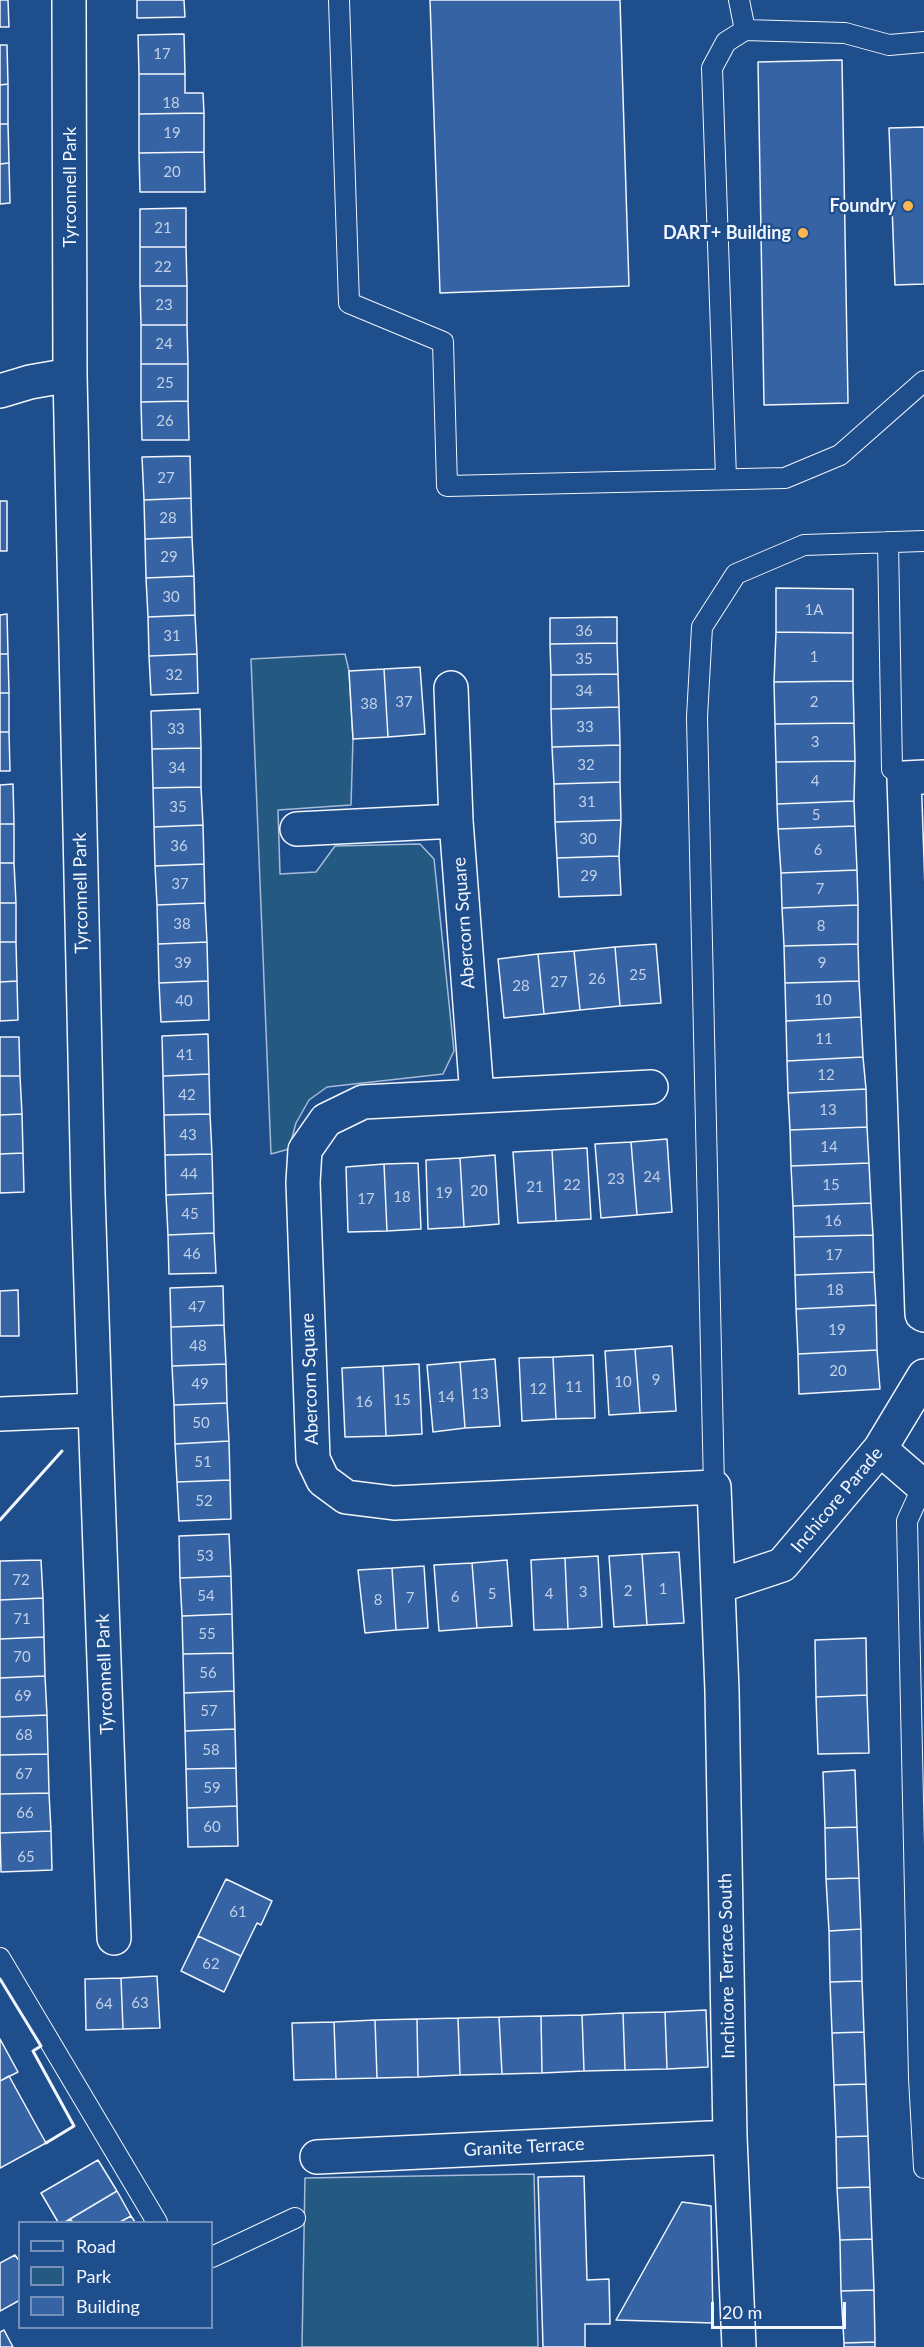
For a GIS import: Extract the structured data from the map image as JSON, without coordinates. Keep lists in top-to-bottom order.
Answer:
{
  "streets": {
    "street": [
      "Tyrconnell Park",
      "Abercorn Square",
      "Inchicore Parade",
      "Inchicore Terrace South",
      "Granite Terrace"
    ]
  },
  "crossings": [
    ["Inchicore Parade", "Inchicore Terrace South"],
    ["Inchicore Terrace South", "Granite Terrace"]
  ],
  "places": ["Foundry", "DART+ Building"],
  "house_numbers": [
    "17",
    "18",
    "19",
    "20",
    "21",
    "22",
    "23",
    "24",
    "25",
    "26",
    "27",
    "28",
    "29",
    "30",
    "1A",
    "36",
    "31",
    "1",
    "35",
    "32",
    "34",
    "37",
    "2",
    "38",
    "33",
    "33",
    "3",
    "32",
    "34",
    "4",
    "31",
    "35",
    "5",
    "30",
    "36",
    "6",
    "29",
    "37",
    "7",
    "38",
    "8",
    "39",
    "9",
    "25",
    "26",
    "27",
    "28",
    "10",
    "40",
    "11",
    "41",
    "12",
    "42",
    "13",
    "43",
    "14",
    "44",
    "24",
    "23",
    "22",
    "15",
    "21",
    "20",
    "19",
    "18",
    "17",
    "45",
    "16",
    "46",
    "17",
    "18",
    "47",
    "19",
    "48",
    "20",
    "9",
    "10",
    "49",
    "11",
    "12",
    "13",
    "14",
    "15",
    "16",
    "50",
    "51",
    "52",
    "53",
    "72",
    "1",
    "2",
    "3",
    "5",
    "4",
    "54",
    "6",
    "7",
    "8",
    "71",
    "55",
    "70",
    "56",
    "69",
    "57",
    "68",
    "58",
    "67",
    "59",
    "66",
    "60",
    "65",
    "61",
    "62",
    "63",
    "64"
  ],
  "legend": ["Road", "Park", "Building"],
  "scale_bar": "20 m"
}
